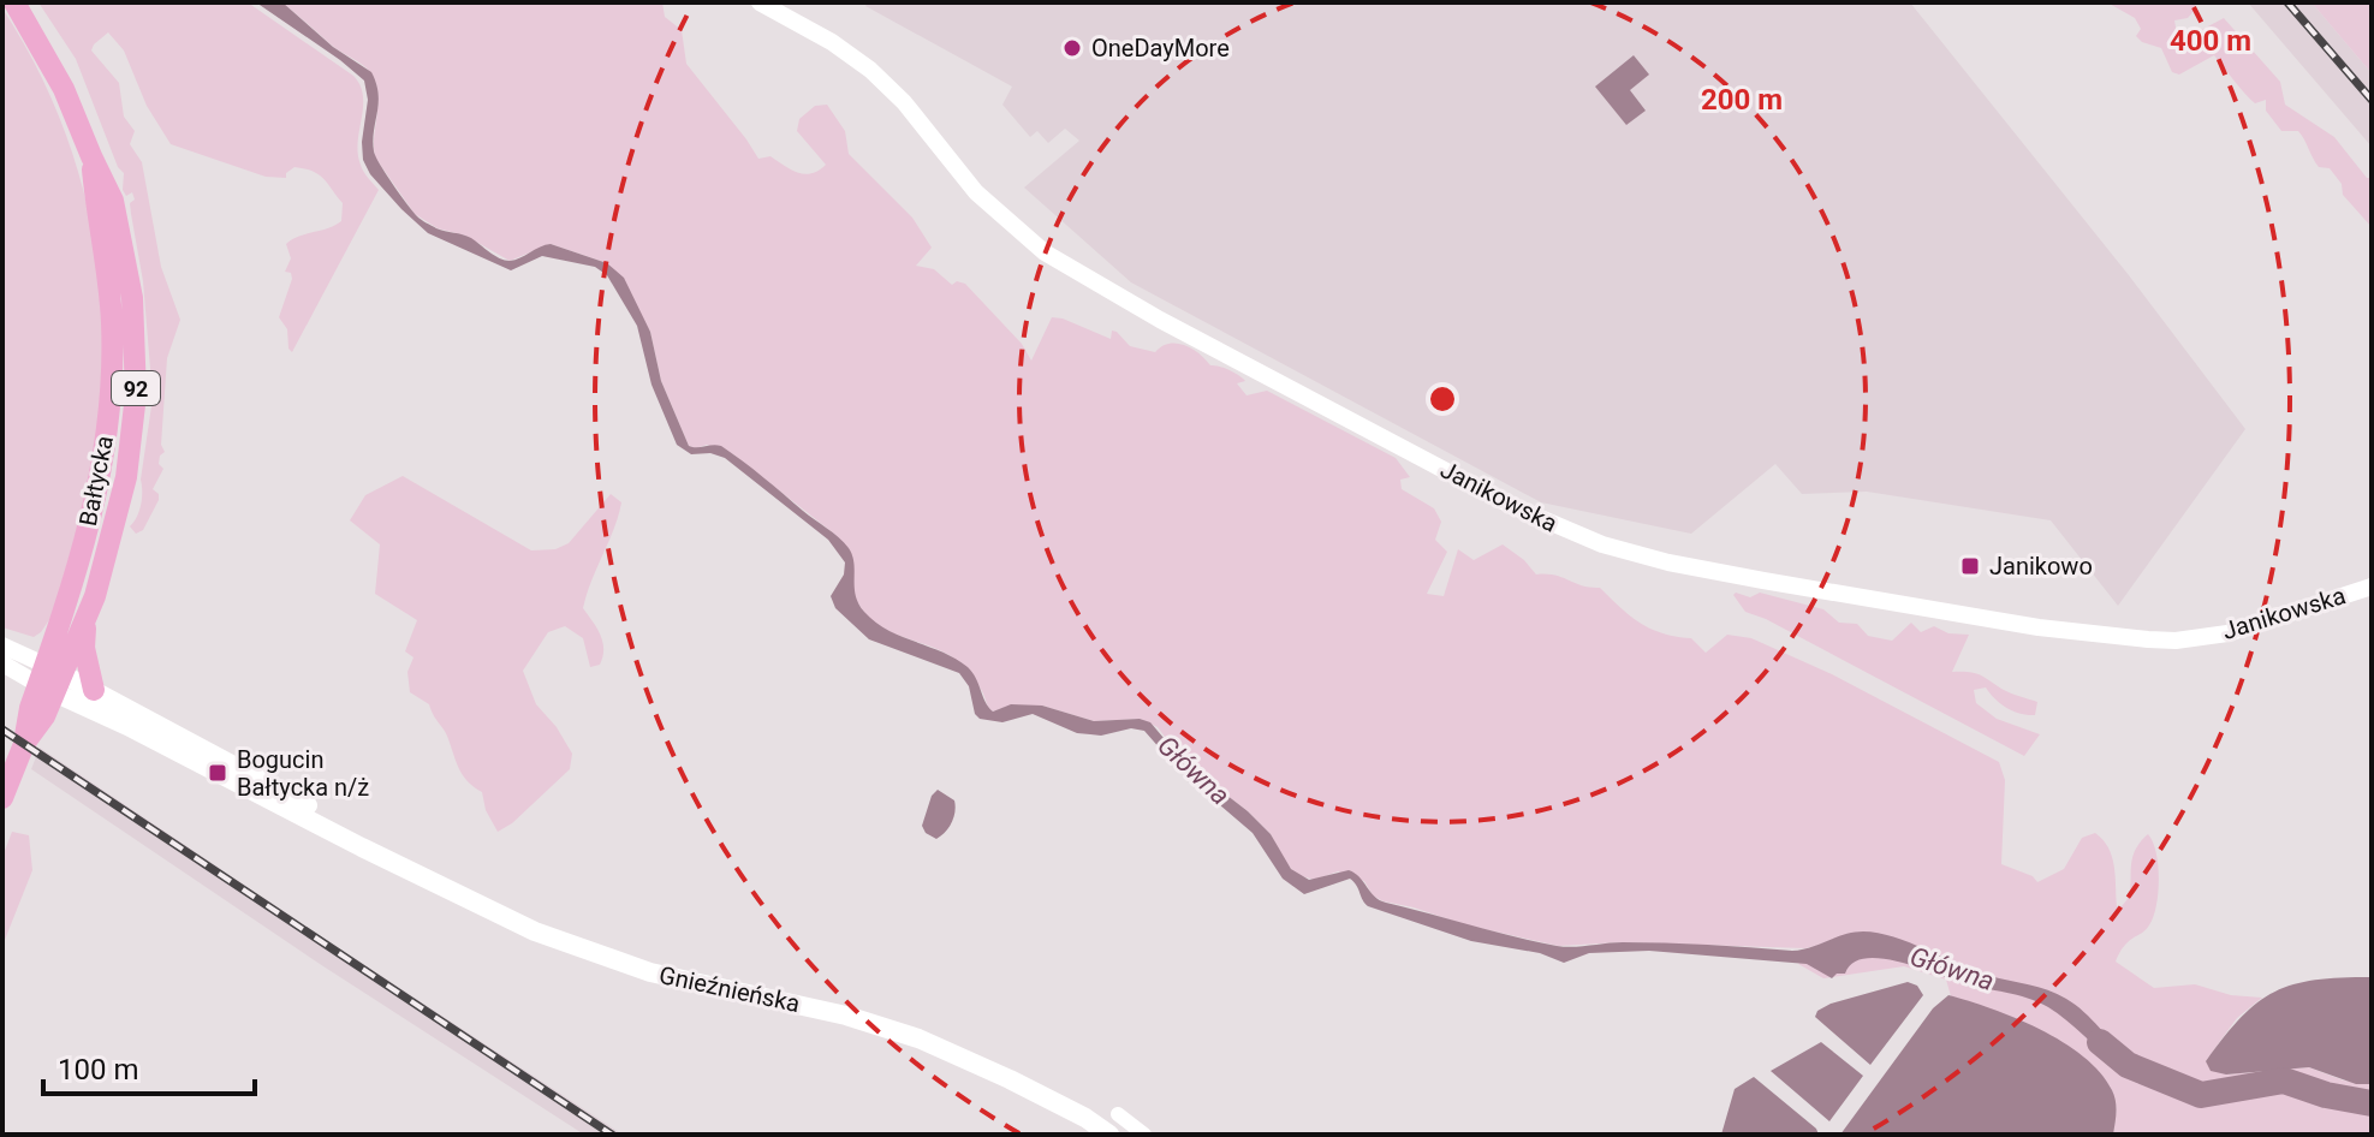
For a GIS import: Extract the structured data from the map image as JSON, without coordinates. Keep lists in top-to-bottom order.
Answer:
{
  "streets": {
    "main road": ["92", "Bałtycka", "Gnieźnieńska"],
    "street": ["Janikowska"]
  },
  "crossings": [
    ["Bałtycka", "Gnieźnieńska"]
  ],
  "water": ["Główna"],
  "places": {
    "other": ["OneDayMore"],
    "transit": ["Janikowo", "Bogucin Bałtycka n/ż"]
  },
  "scale_bar": "100 m",
  "rings": ["400 m", "200 m"]
}
